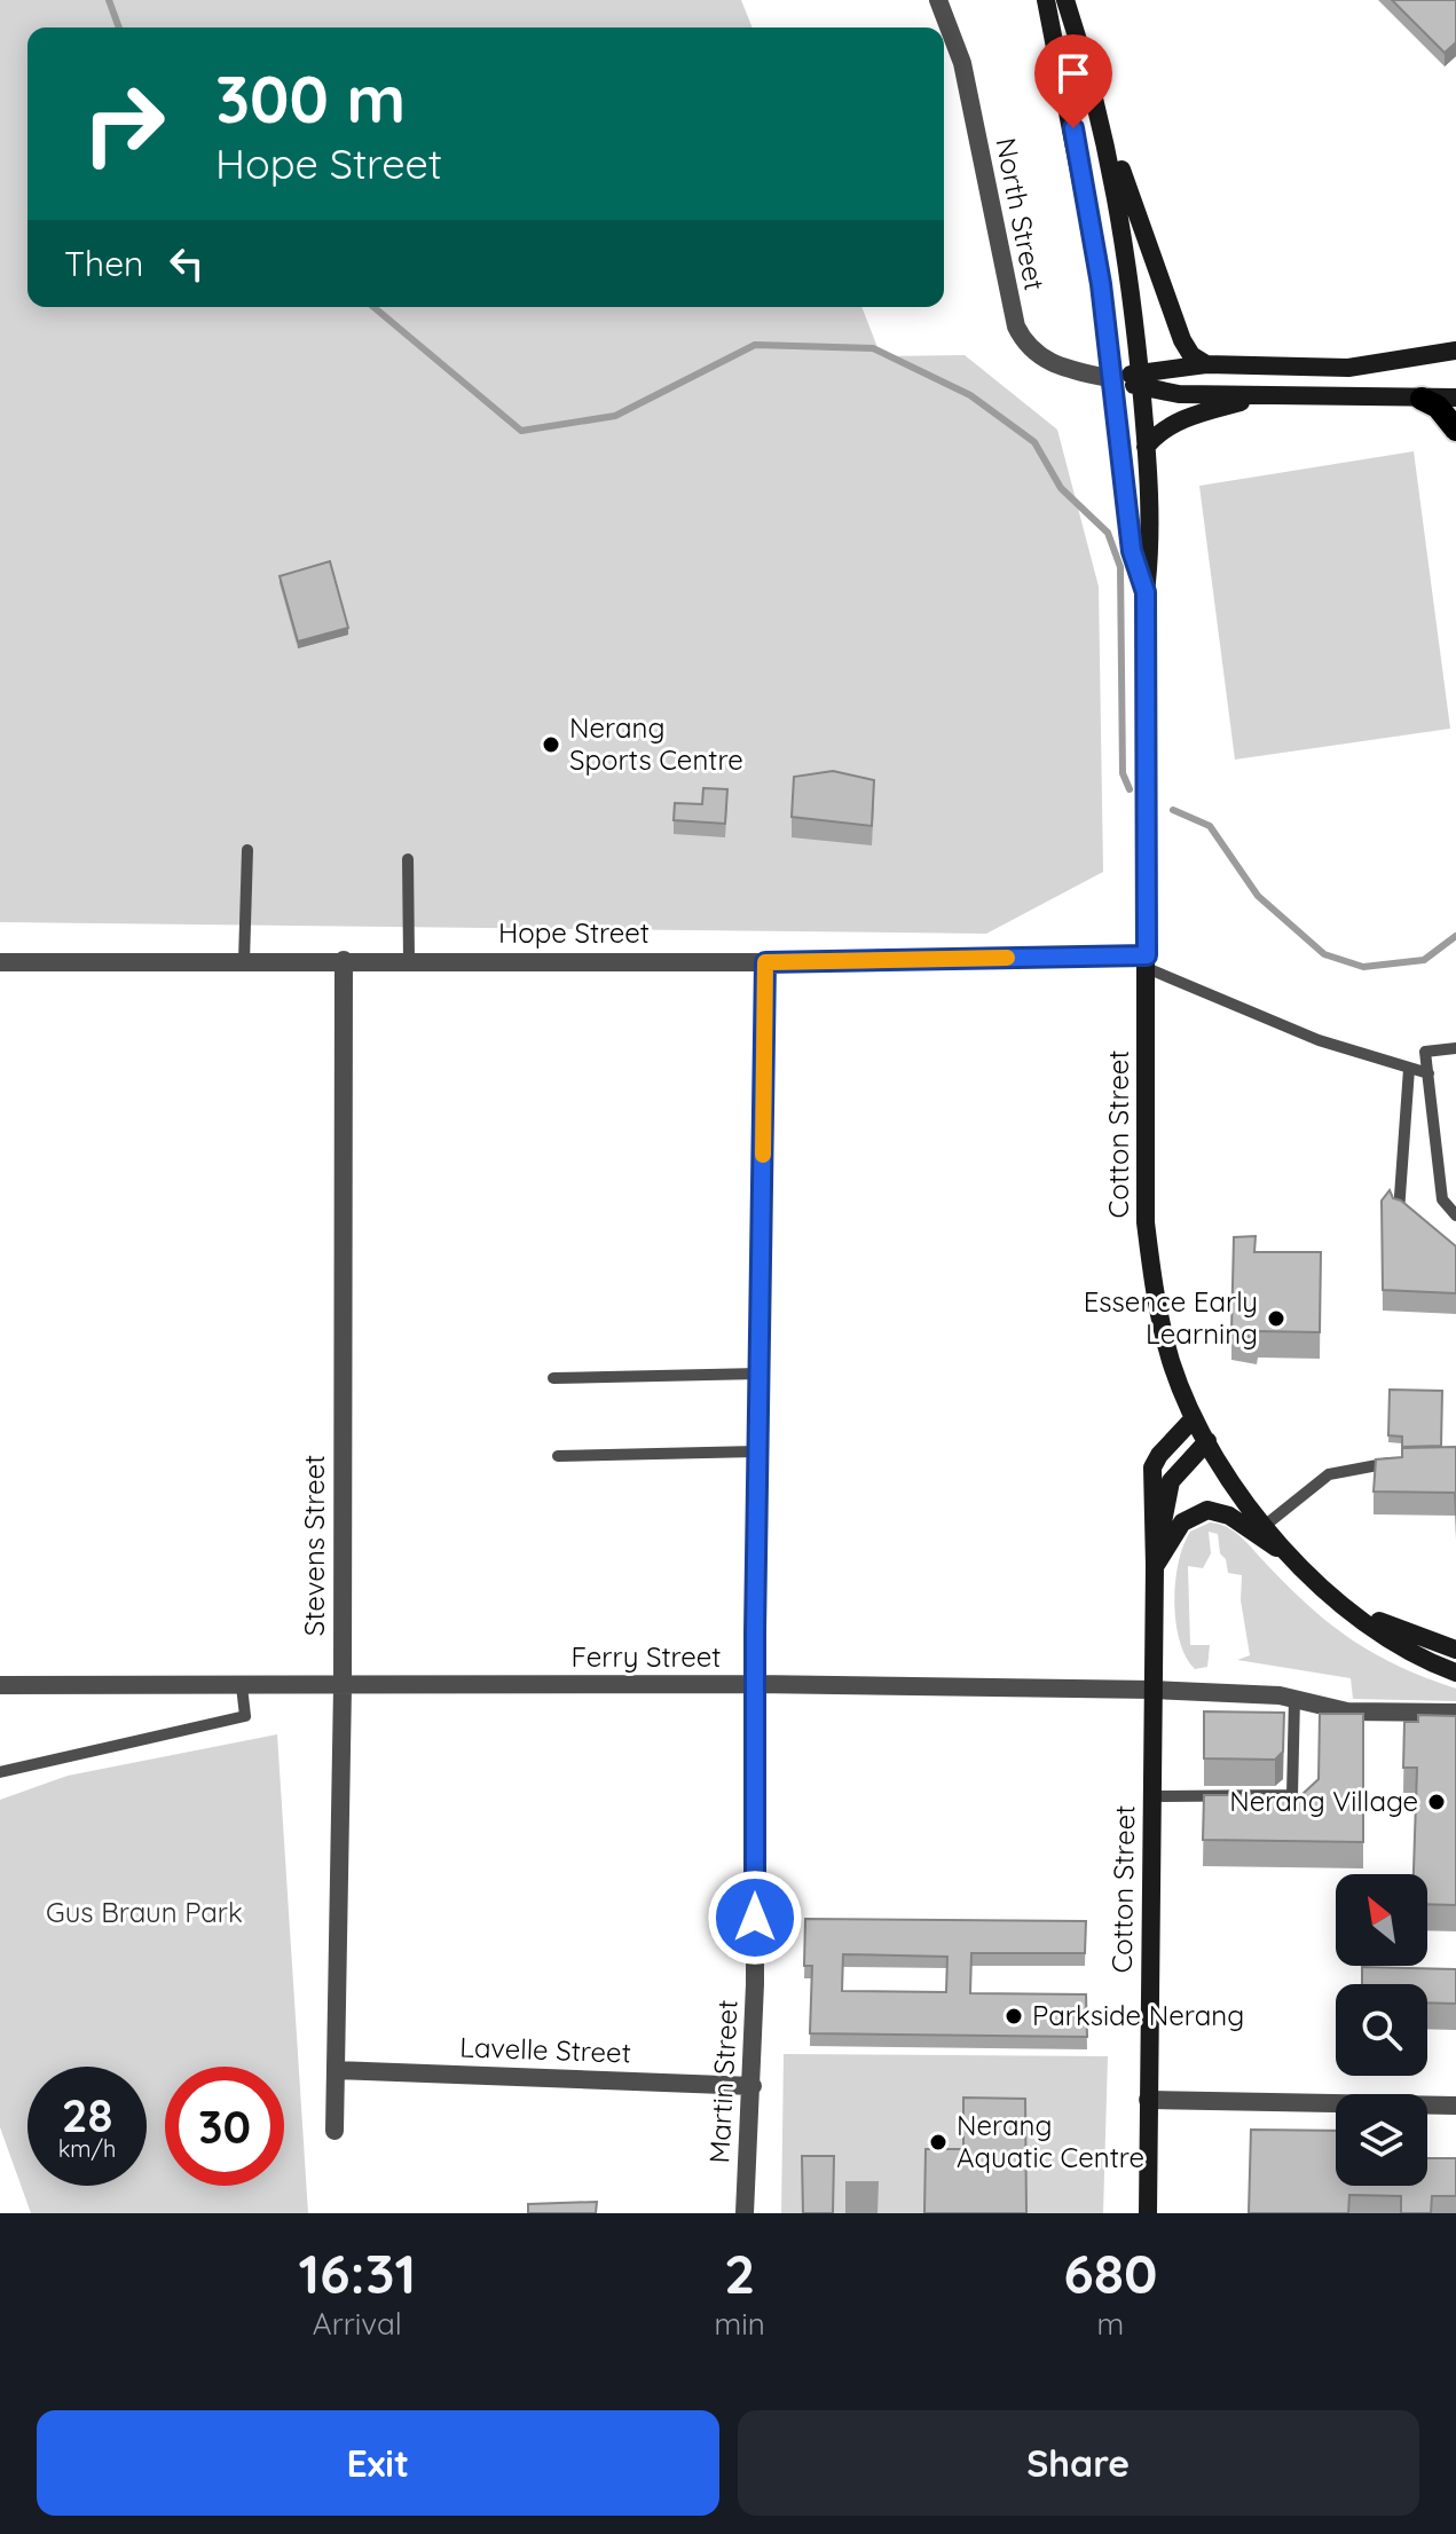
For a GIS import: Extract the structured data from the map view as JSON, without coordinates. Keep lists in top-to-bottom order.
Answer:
{
  "streets": {
    "main road": ["North Street", "Cotton Street"],
    "street": [
      "Hope Street",
      "Stevens Street",
      "Ferry Street",
      "Lavelle Street",
      "Martin Street"
    ]
  },
  "crossings": [
    ["Hope Street", "Cotton Street"],
    ["Hope Street", "Stevens Street"],
    ["Hope Street", "Martin Street"],
    ["Cotton Street", "Ferry Street"],
    ["Stevens Street", "Ferry Street"],
    ["Stevens Street", "Lavelle Street"],
    ["Ferry Street", "Martin Street"],
    ["Lavelle Street", "Martin Street"]
  ],
  "parks": ["Gus Braun Park"],
  "places": [
    "Nerang Sports Centre",
    "Essence Early Learning",
    "Nerang Village",
    "Parkside Nerang",
    "Nerang Aquatic Centre"
  ],
  "north": "top left",
  "page": {
    "turn": ["300 m", "Hope Street"],
    "then": "Then",
    "speed": "28 km/h",
    "limit": "30",
    "eta": [
      "16:31",
      "Arrival",
      "2",
      "min",
      "680",
      "m"
    ],
    "buttons": ["Exit", "Share"]
  }
}
